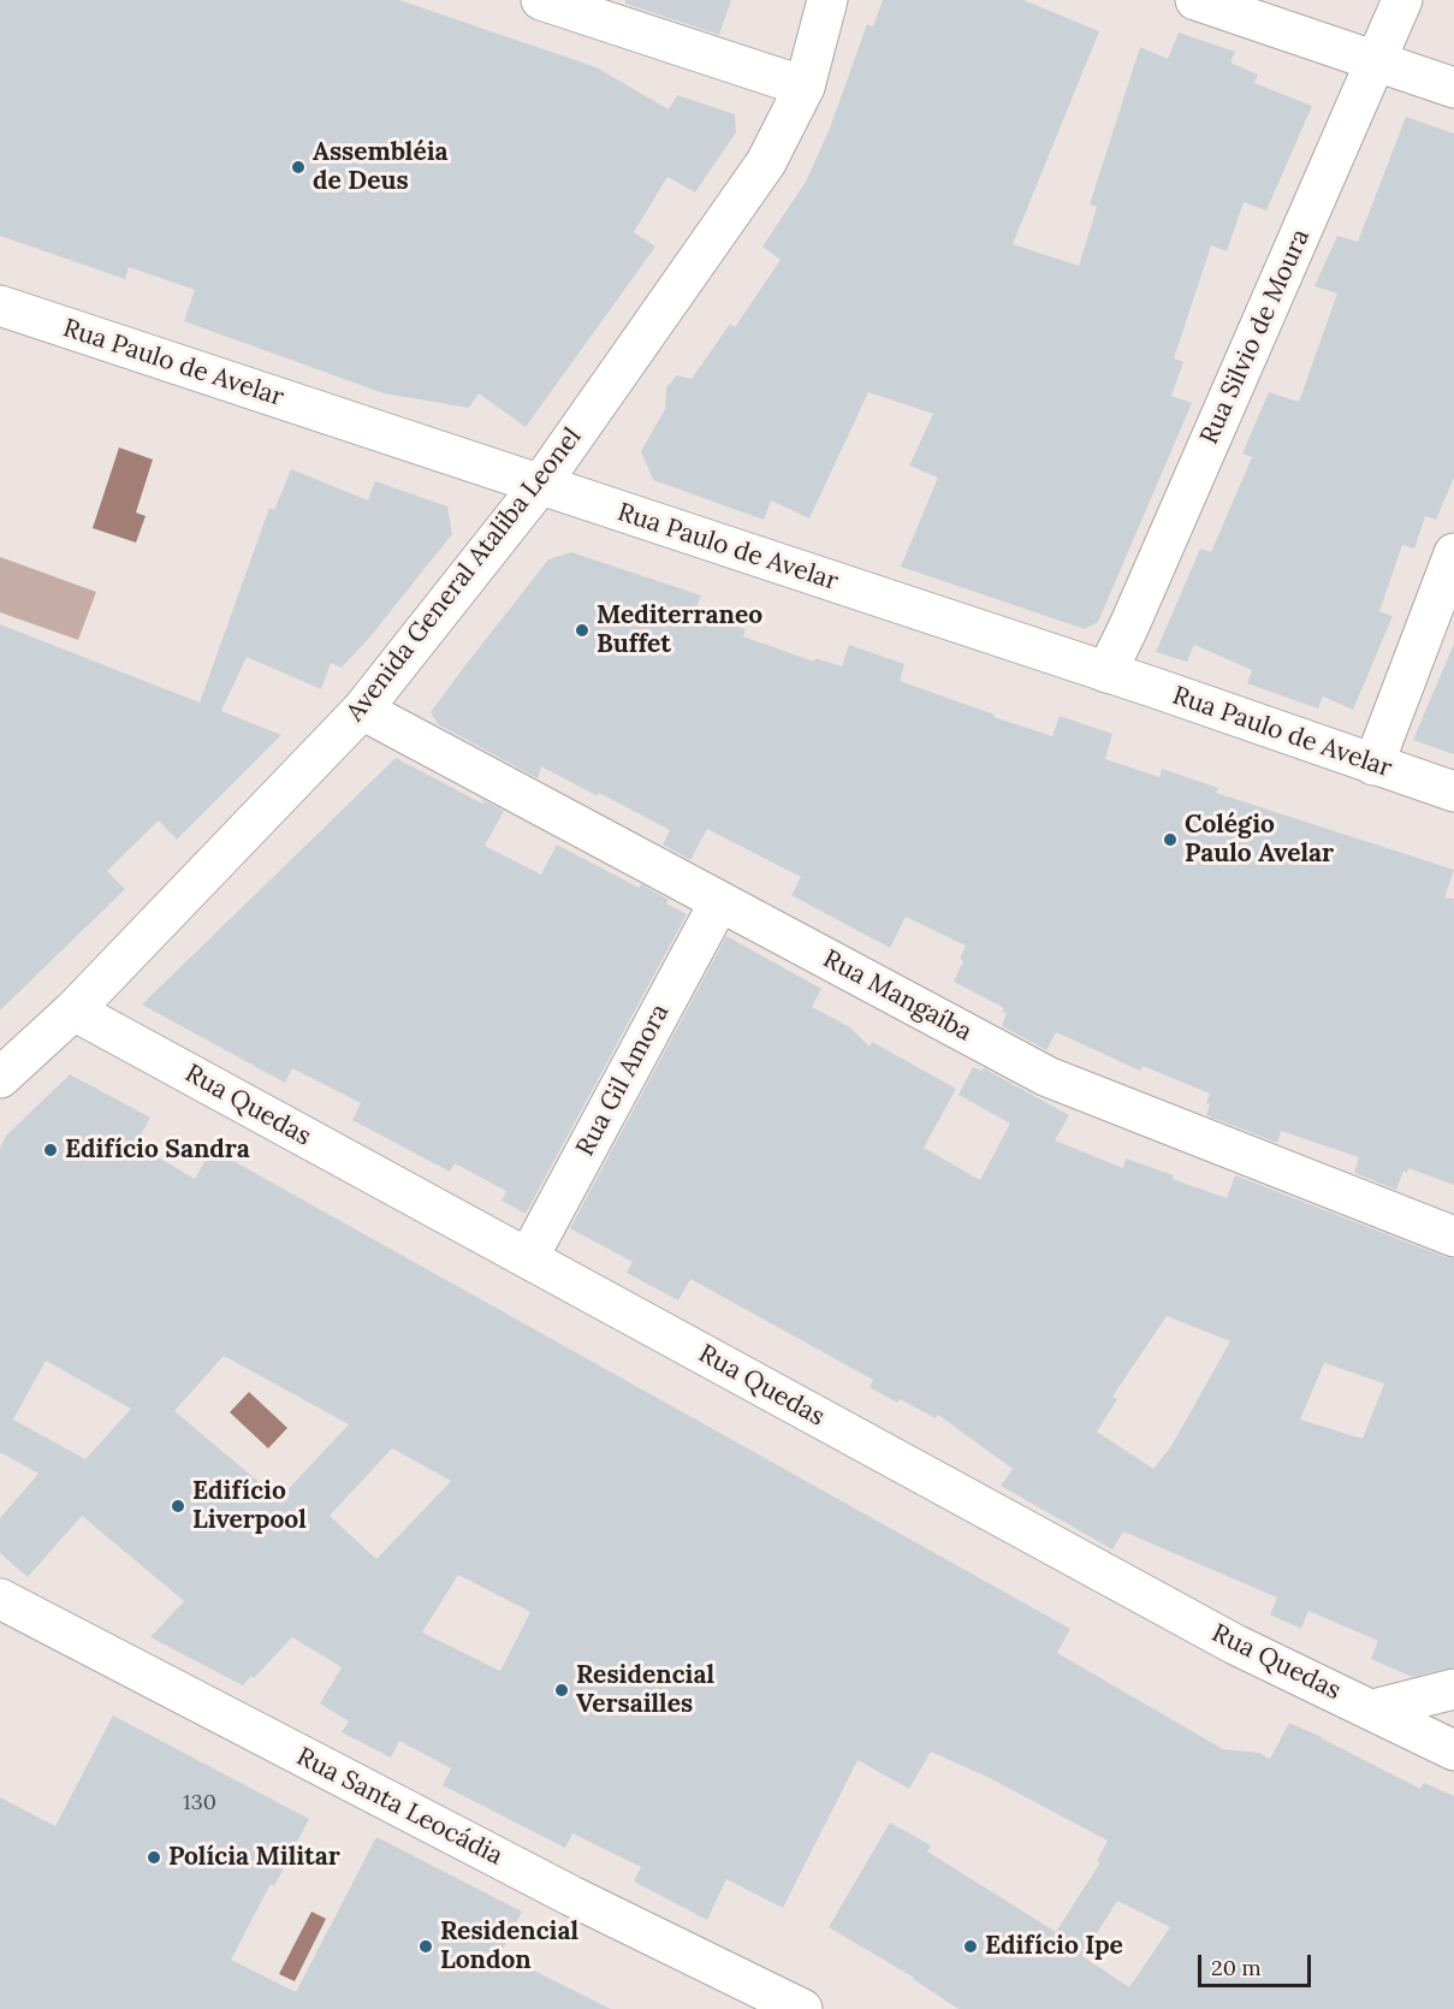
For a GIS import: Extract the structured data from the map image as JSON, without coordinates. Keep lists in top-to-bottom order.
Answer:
{
  "streets": {
    "street": [
      "Rua Silvio de Moura",
      "Rua Paulo de Avelar",
      "Avenida General Ataliba Leonel",
      "Rua Mangaíba",
      "Rua Gil Amora",
      "Rua Quedas",
      "Rua Santa Leocádia"
    ]
  },
  "crossings": [
    ["Rua Silvio de Moura", "Rua Paulo de Avelar"],
    ["Rua Paulo de Avelar", "Avenida General Ataliba Leonel"],
    ["Avenida General Ataliba Leonel", "Rua Mangaíba"],
    ["Avenida General Ataliba Leonel", "Rua Quedas"],
    ["Rua Mangaíba", "Rua Gil Amora"],
    ["Rua Gil Amora", "Rua Quedas"]
  ],
  "places": [
    "Assembléia de Deus",
    "Mediterraneo Buffet",
    "Colégio Paulo Avelar",
    "Edifício Sandra",
    "Edifício Liverpool",
    "Residencial Versailles",
    "Polícia Militar",
    "Residencial London",
    "Edifício Ipe"
  ],
  "house_numbers": ["130"],
  "scale_bar": "20 m"
}
